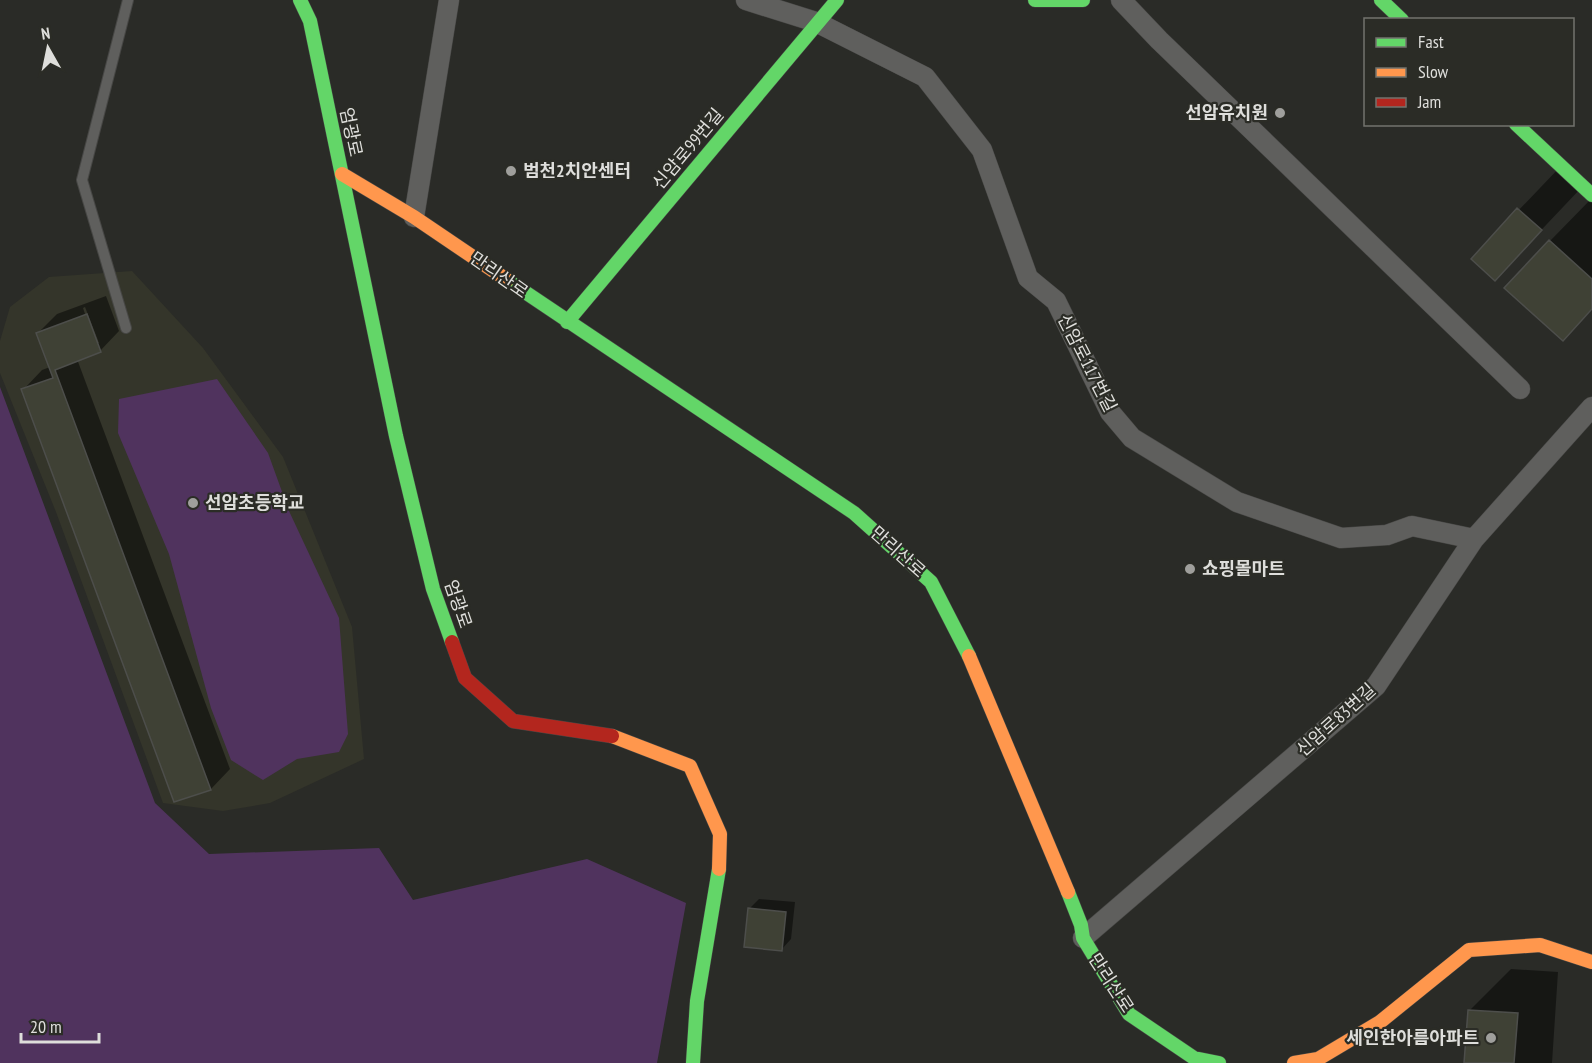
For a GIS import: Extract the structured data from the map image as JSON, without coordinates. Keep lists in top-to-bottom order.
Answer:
{
  "streets": {
    "street": [
      "엄광로",
      "신암로99번길",
      "만리산로",
      "신암로117번길",
      "신암로83번길"
    ]
  },
  "crossings": [
    ["엄광로", "만리산로"],
    ["신암로99번길", "만리산로"],
    ["신암로99번길", "신암로117번길"],
    ["만리산로", "신암로83번길"],
    ["신암로117번길", "신암로83번길"]
  ],
  "places": [
    "선암유치원",
    "범천2치안센터",
    "선암초등학교",
    "쇼핑몰마트",
    "세인한아름아파트"
  ],
  "legend": ["Fast", "Slow", "Jam"],
  "scale_bar": "20 m",
  "north": "top"
}
